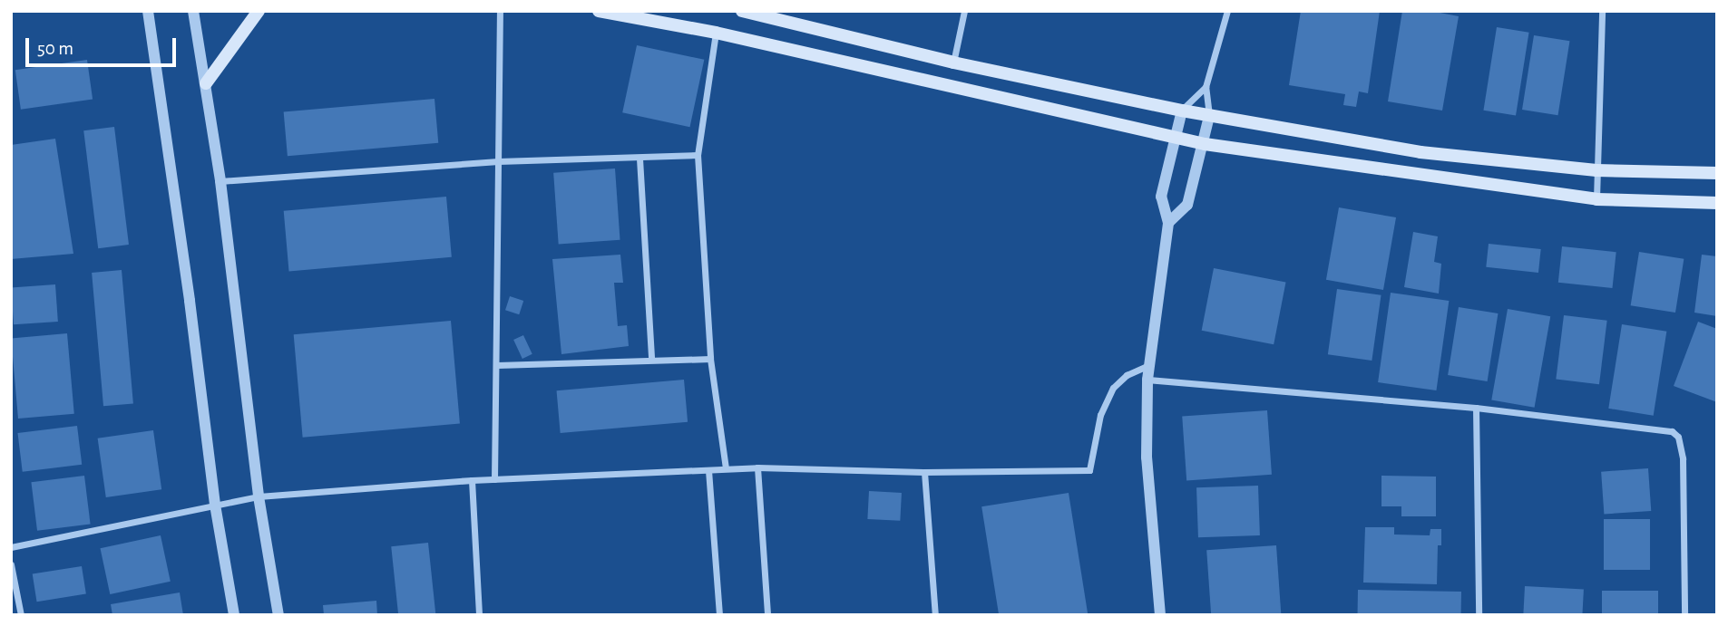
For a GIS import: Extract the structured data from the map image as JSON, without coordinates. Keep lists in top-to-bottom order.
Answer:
{
  "scale_bar": "50 m"
}
